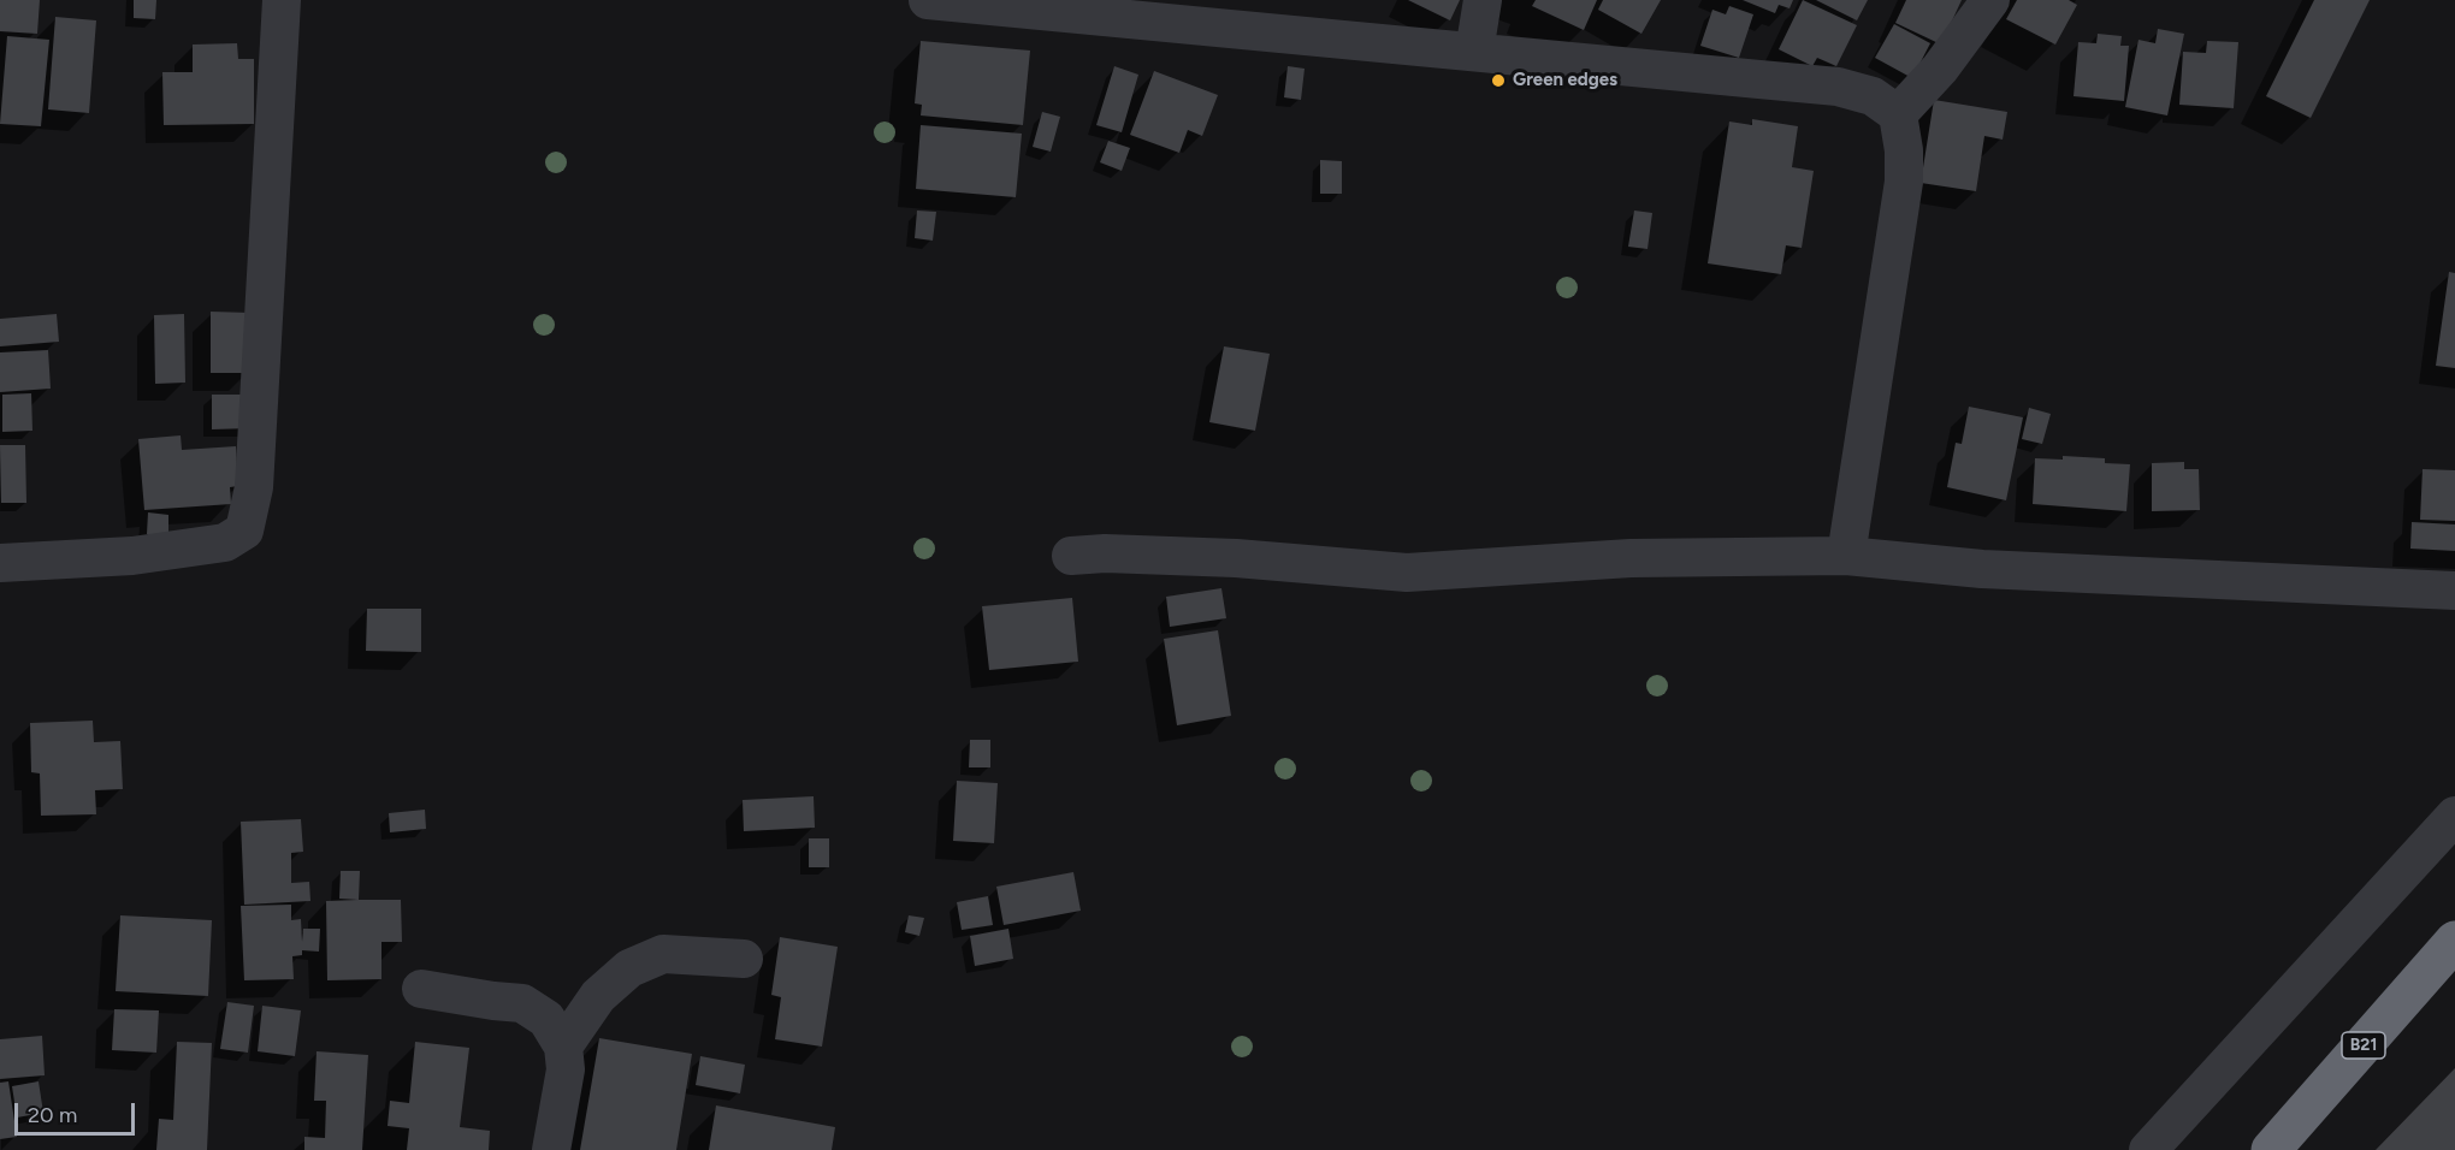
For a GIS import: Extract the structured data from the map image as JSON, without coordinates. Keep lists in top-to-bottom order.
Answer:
{
  "streets": {
    "highway": ["B21"]
  },
  "places": ["Green edges"],
  "scale_bar": "20 m"
}
